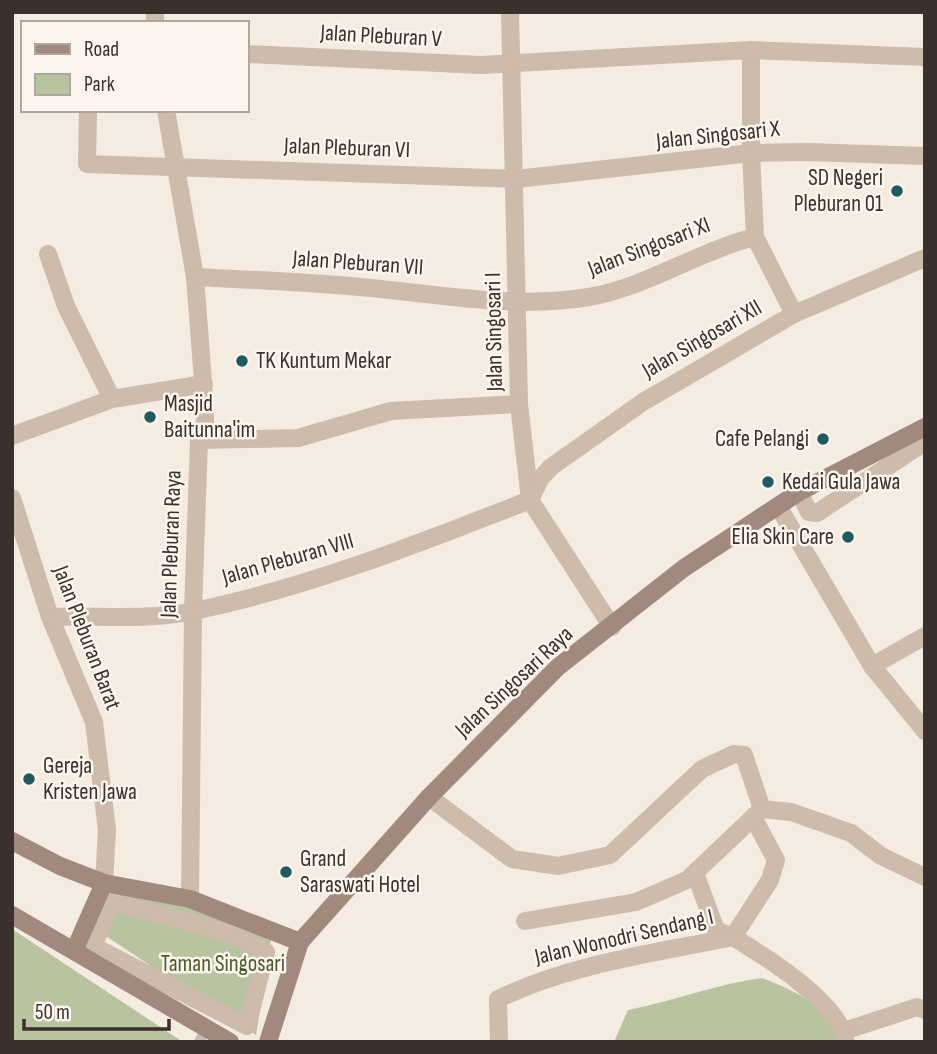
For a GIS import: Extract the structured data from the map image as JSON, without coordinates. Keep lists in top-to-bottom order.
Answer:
{
  "streets": {
    "main road": ["Jalan Singosari Raya"],
    "street": [
      "Jalan Pleburan V",
      "Jalan Singosari X",
      "Jalan Pleburan VI",
      "Jalan Singosari XI",
      "Jalan Pleburan VII",
      "Jalan Singosari I",
      "Jalan Singosari XII",
      "Jalan Pleburan Raya",
      "Jalan Pleburan VIII",
      "Jalan Pleburan Barat",
      "Jalan Wonodri Sendang I"
    ]
  },
  "crossings": [
    ["Jalan Pleburan V", "Jalan Singosari I"],
    ["Jalan Singosari X", "Jalan Pleburan VI"],
    ["Jalan Singosari X", "Jalan Singosari I"],
    ["Jalan Pleburan VI", "Jalan Singosari I"],
    ["Jalan Pleburan VI", "Jalan Pleburan Raya"],
    ["Jalan Singosari XI", "Jalan Pleburan VII"],
    ["Jalan Singosari XI", "Jalan Singosari I"],
    ["Jalan Pleburan VII", "Jalan Singosari I"],
    ["Jalan Pleburan VII", "Jalan Pleburan Raya"],
    ["Jalan Singosari I", "Jalan Singosari XII"],
    ["Jalan Singosari I", "Jalan Pleburan VIII"],
    ["Jalan Singosari I", "Jalan Singosari Raya"],
    ["Jalan Singosari XII", "Jalan Pleburan VIII"],
    ["Jalan Pleburan Raya", "Jalan Pleburan VIII"],
    ["Jalan Pleburan VIII", "Jalan Pleburan Barat"]
  ],
  "parks": ["Taman Singosari"],
  "places": [
    "SD Negeri Pleburan 01",
    "TK Kuntum Mekar",
    "Masjid Baitunna'im",
    "Cafe Pelangi",
    "Kedai Gula Jawa",
    "Elia Skin Care",
    "Gereja Kristen Jawa",
    "Grand Saraswati Hotel"
  ],
  "legend": ["Road", "Park"],
  "scale_bar": "50 m"
}
